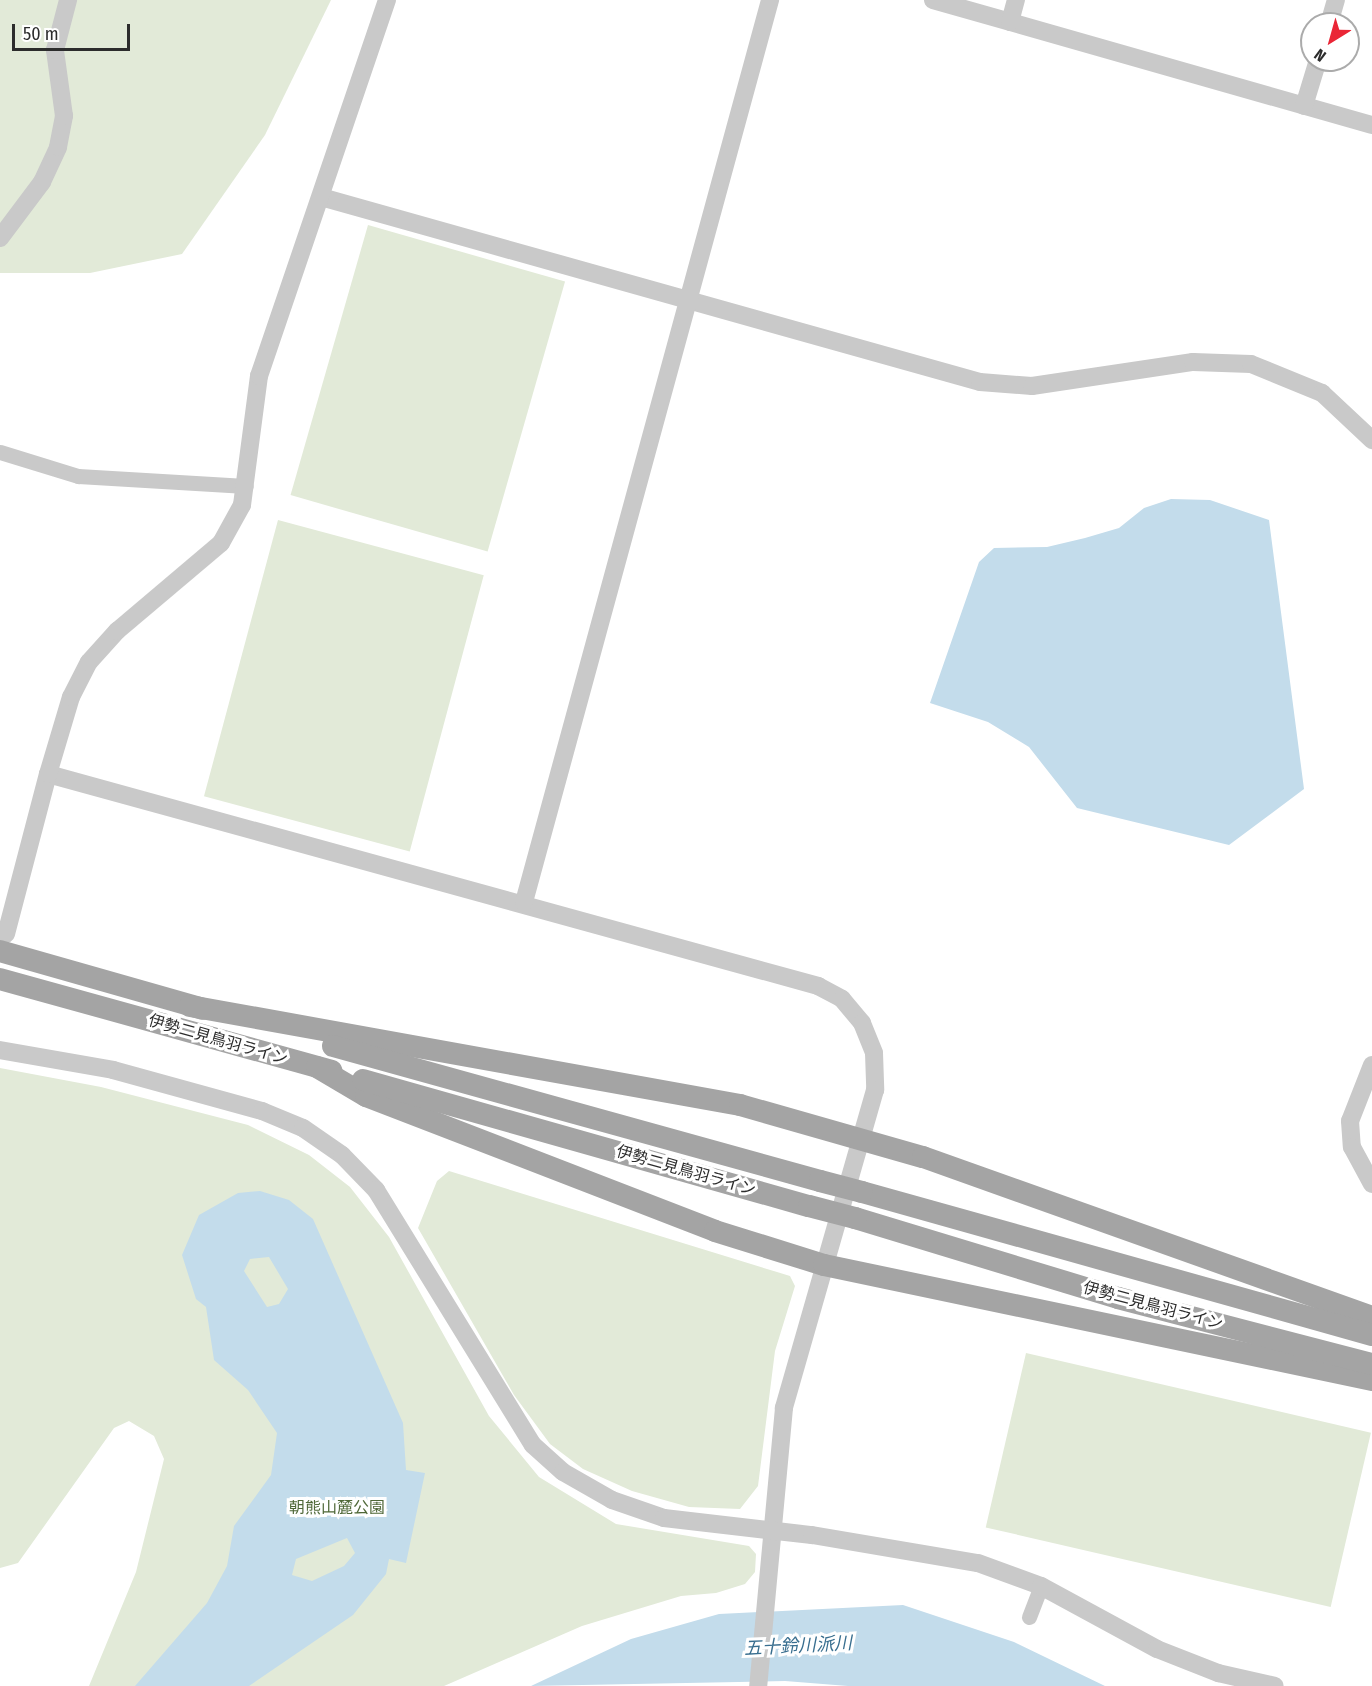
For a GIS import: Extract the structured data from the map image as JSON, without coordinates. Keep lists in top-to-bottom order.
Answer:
{
  "streets": {
    "main road": ["伊勢二見鳥羽ライン"]
  },
  "water": ["五十鈴川派川"],
  "parks": ["朝熊山麓公園"],
  "scale_bar": "50 m",
  "north": "bottom left"
}
